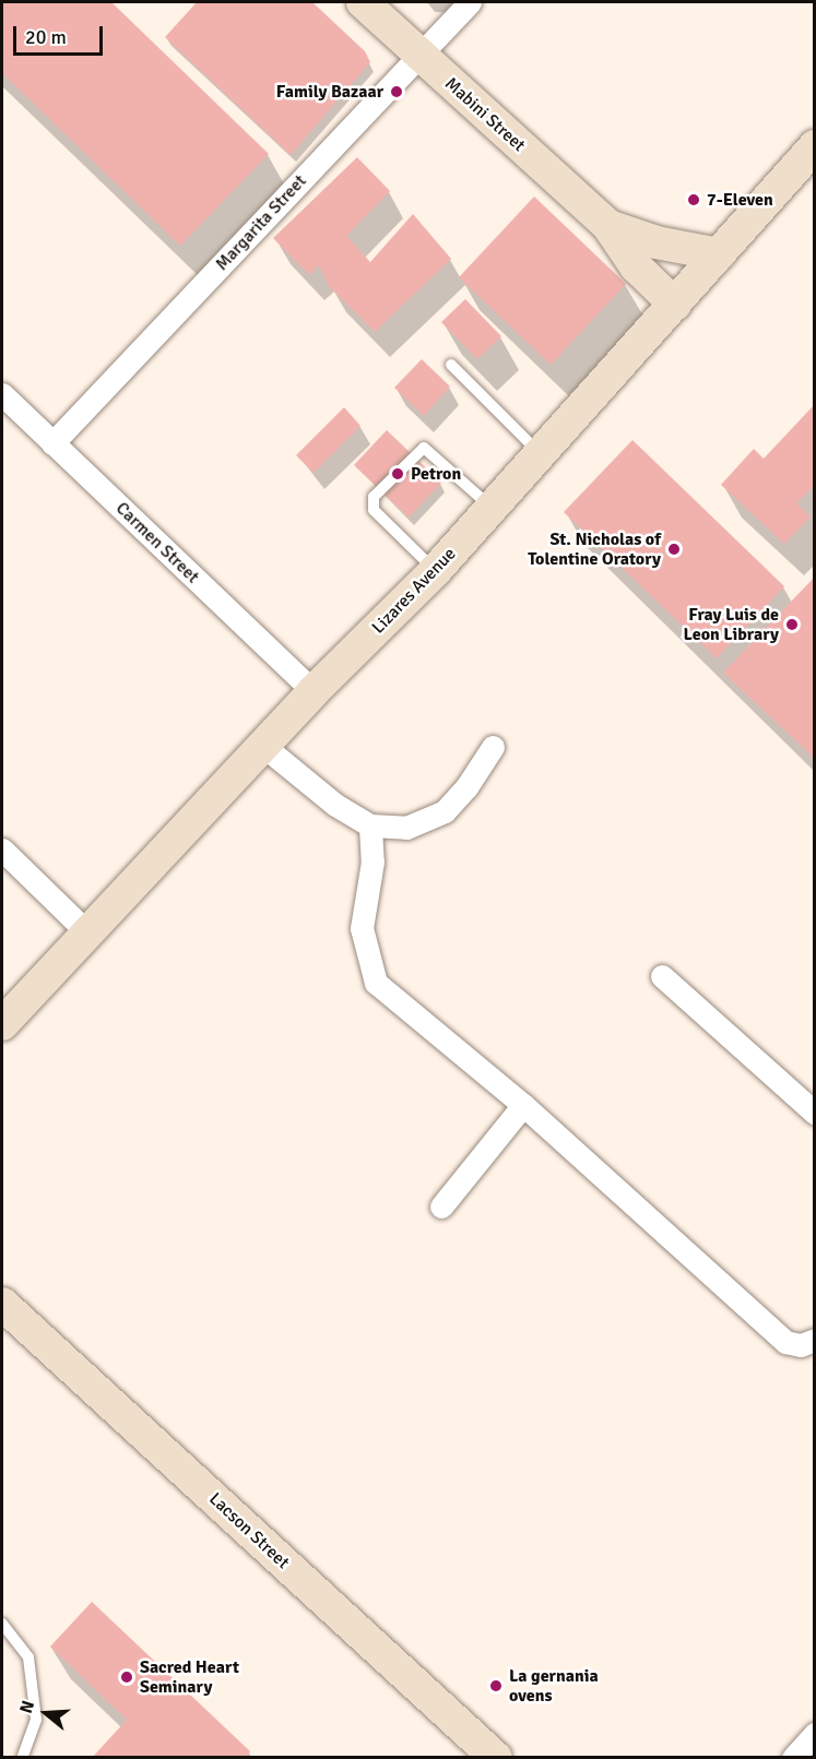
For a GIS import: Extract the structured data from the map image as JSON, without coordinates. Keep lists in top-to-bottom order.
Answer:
{
  "streets": {
    "main road": ["Mabini Street", "Lizares Avenue", "Lacson Street"],
    "street": ["Margarita Street", "Carmen Street"]
  },
  "crossings": [
    ["Mabini Street", "Margarita Street"],
    ["Mabini Street", "Lizares Avenue"],
    ["Margarita Street", "Carmen Street"],
    ["Carmen Street", "Lizares Avenue"]
  ],
  "places": [
    "Family Bazaar",
    "7-Eleven",
    "Petron",
    "St. Nicholas of Tolentine Oratory",
    "Fray Luis de Leon Library",
    "Sacred Heart Seminary",
    "La gernania ovens"
  ],
  "scale_bar": "20 m",
  "north": "left"
}
